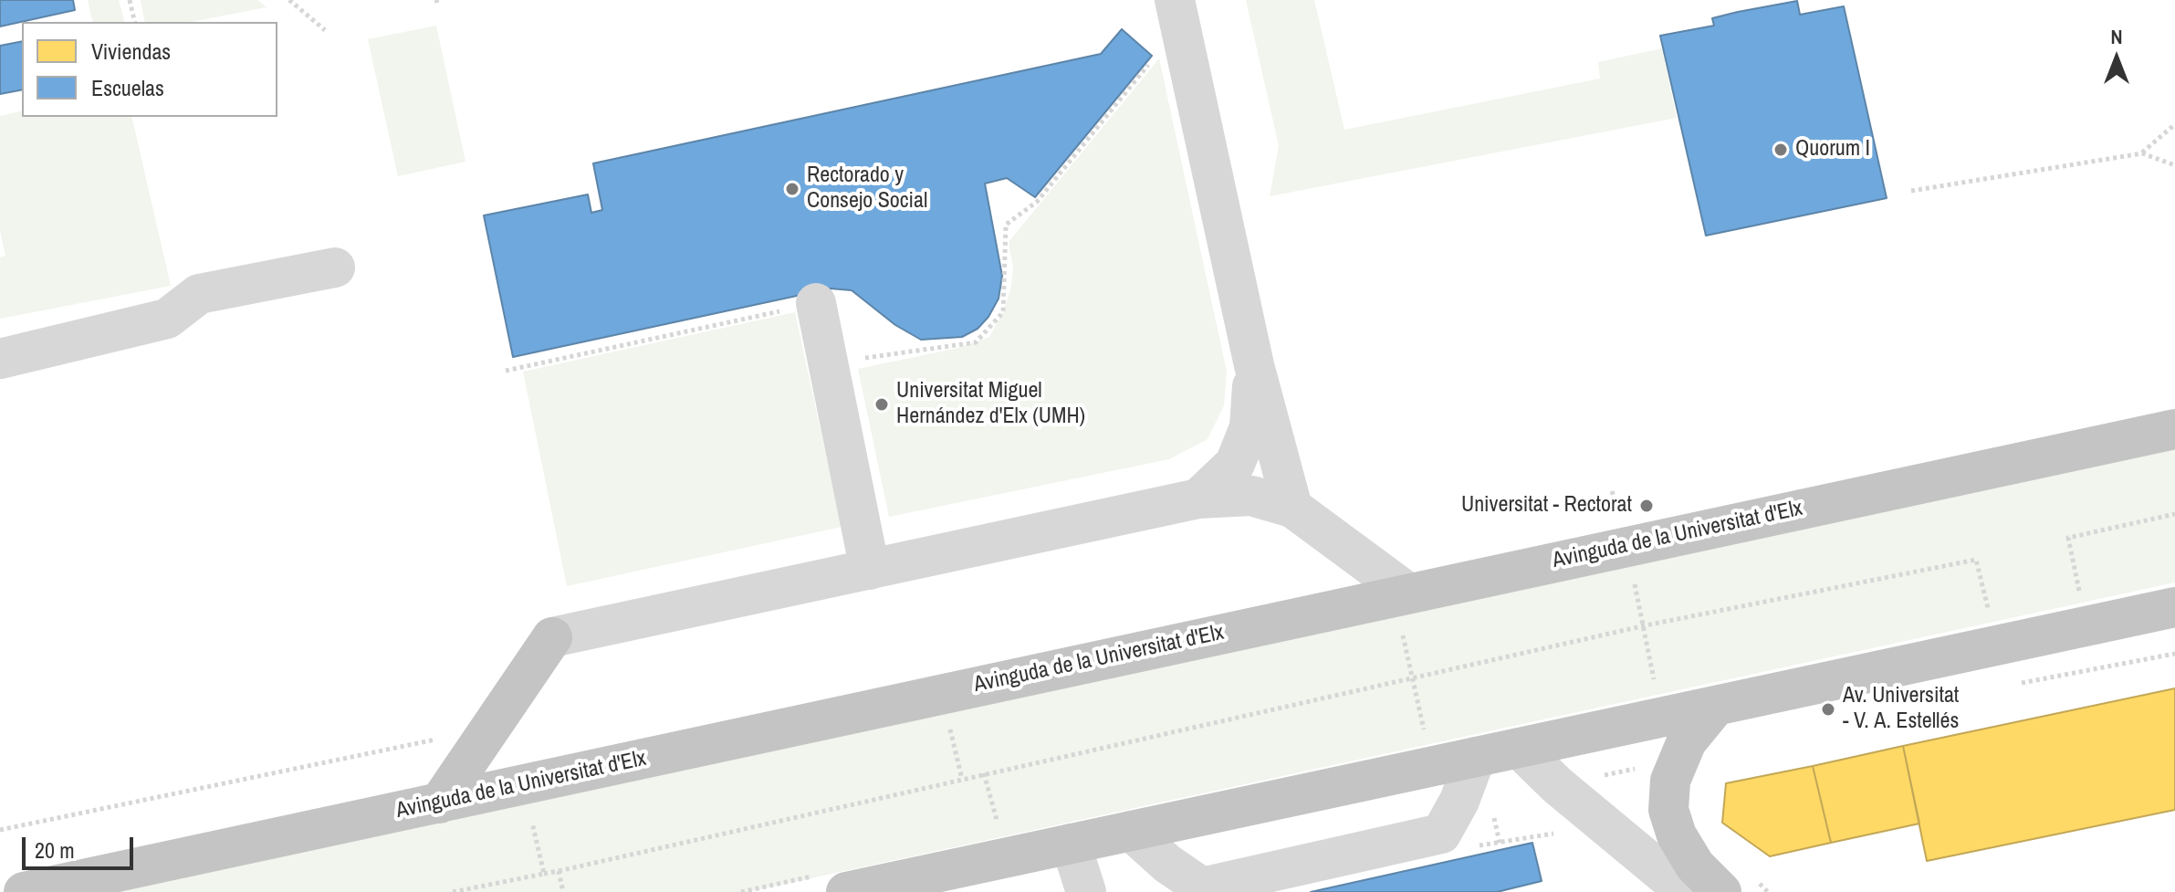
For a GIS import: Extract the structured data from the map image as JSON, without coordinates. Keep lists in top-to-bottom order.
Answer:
{
  "streets": {
    "highway": ["Avinguda de la Universitat d'Elx"]
  },
  "places": [
    "Quorum I",
    "Rectorado y Consejo Social",
    "Universitat Miguel Hernández d'Elx (UMH)",
    "Universitat - Rectorat",
    "Av. Universitat - V. A. Estellés"
  ],
  "legend": ["Viviendas", "Escuelas"],
  "scale_bar": "20 m",
  "north": "top"
}
